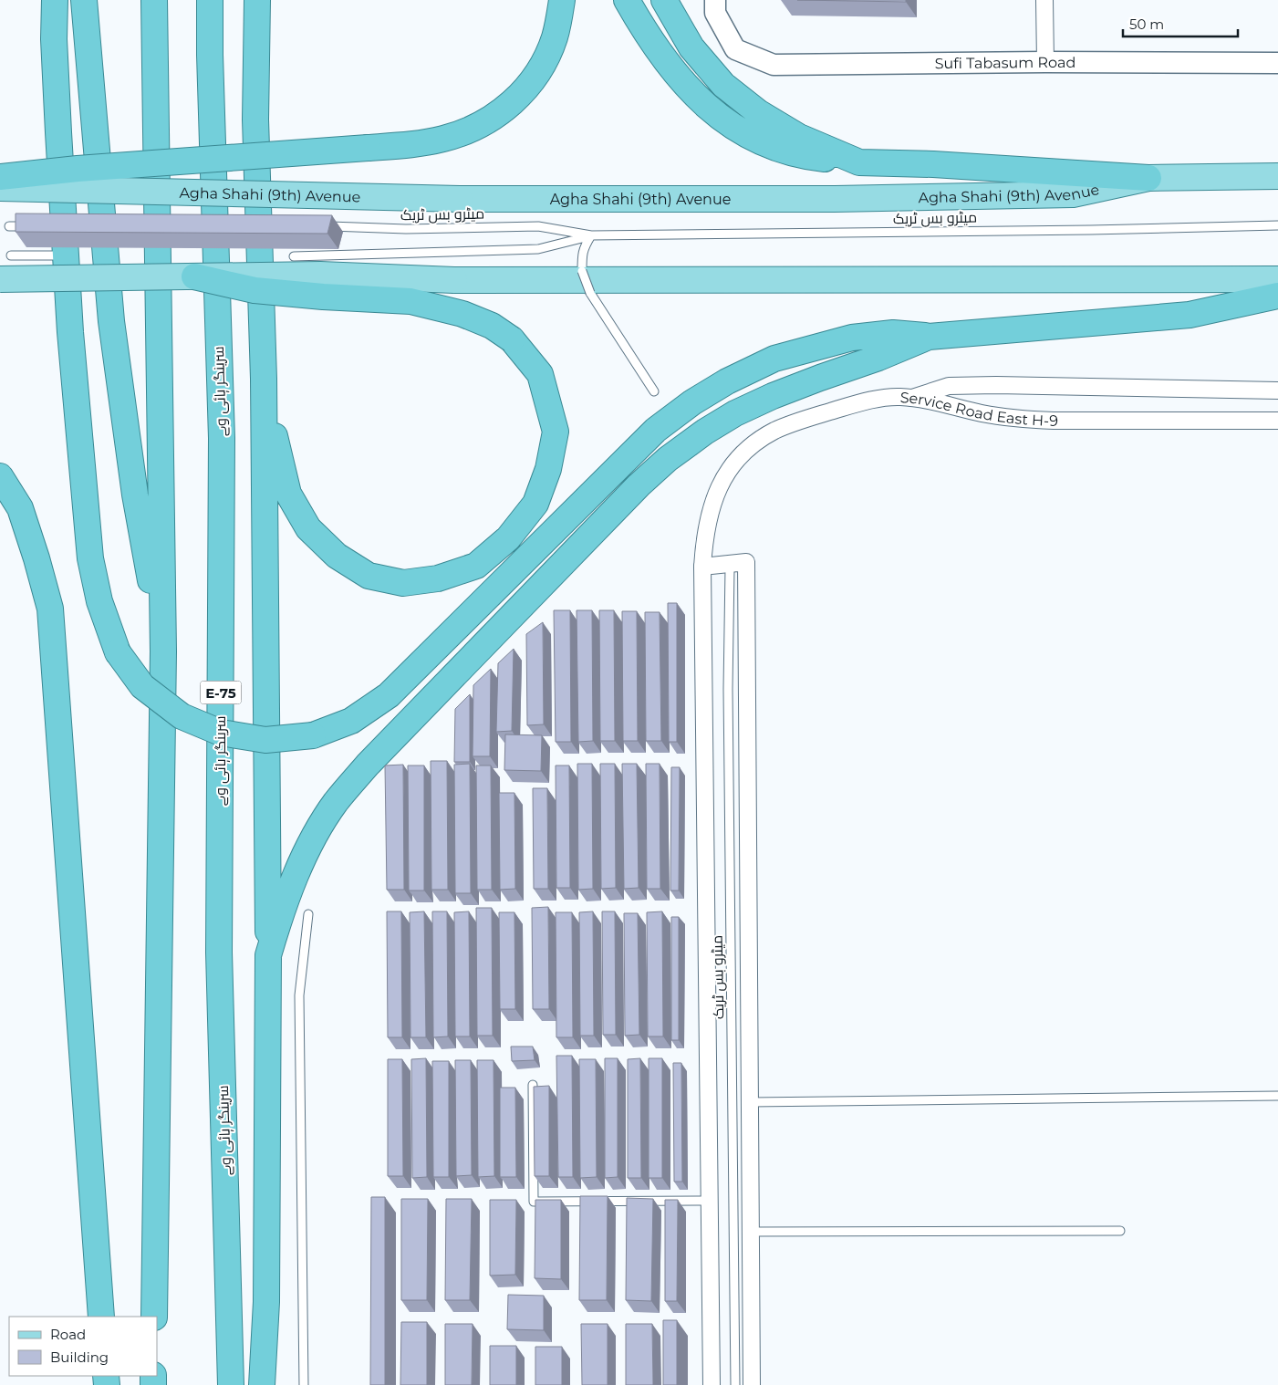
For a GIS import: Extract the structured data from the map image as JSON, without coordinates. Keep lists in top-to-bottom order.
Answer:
{
  "streets": {
    "highway": ["سرینگر ہائی وے", "E-75"],
    "main road": ["Agha Shahi (9th) Avenue"],
    "street": ["Sufi Tabasum Road", "Service Road East H-9"],
    "lane": ["میٹرو بس ٹریک"]
  },
  "legend": ["Road", "Building"],
  "scale_bar": "50 m"
}
